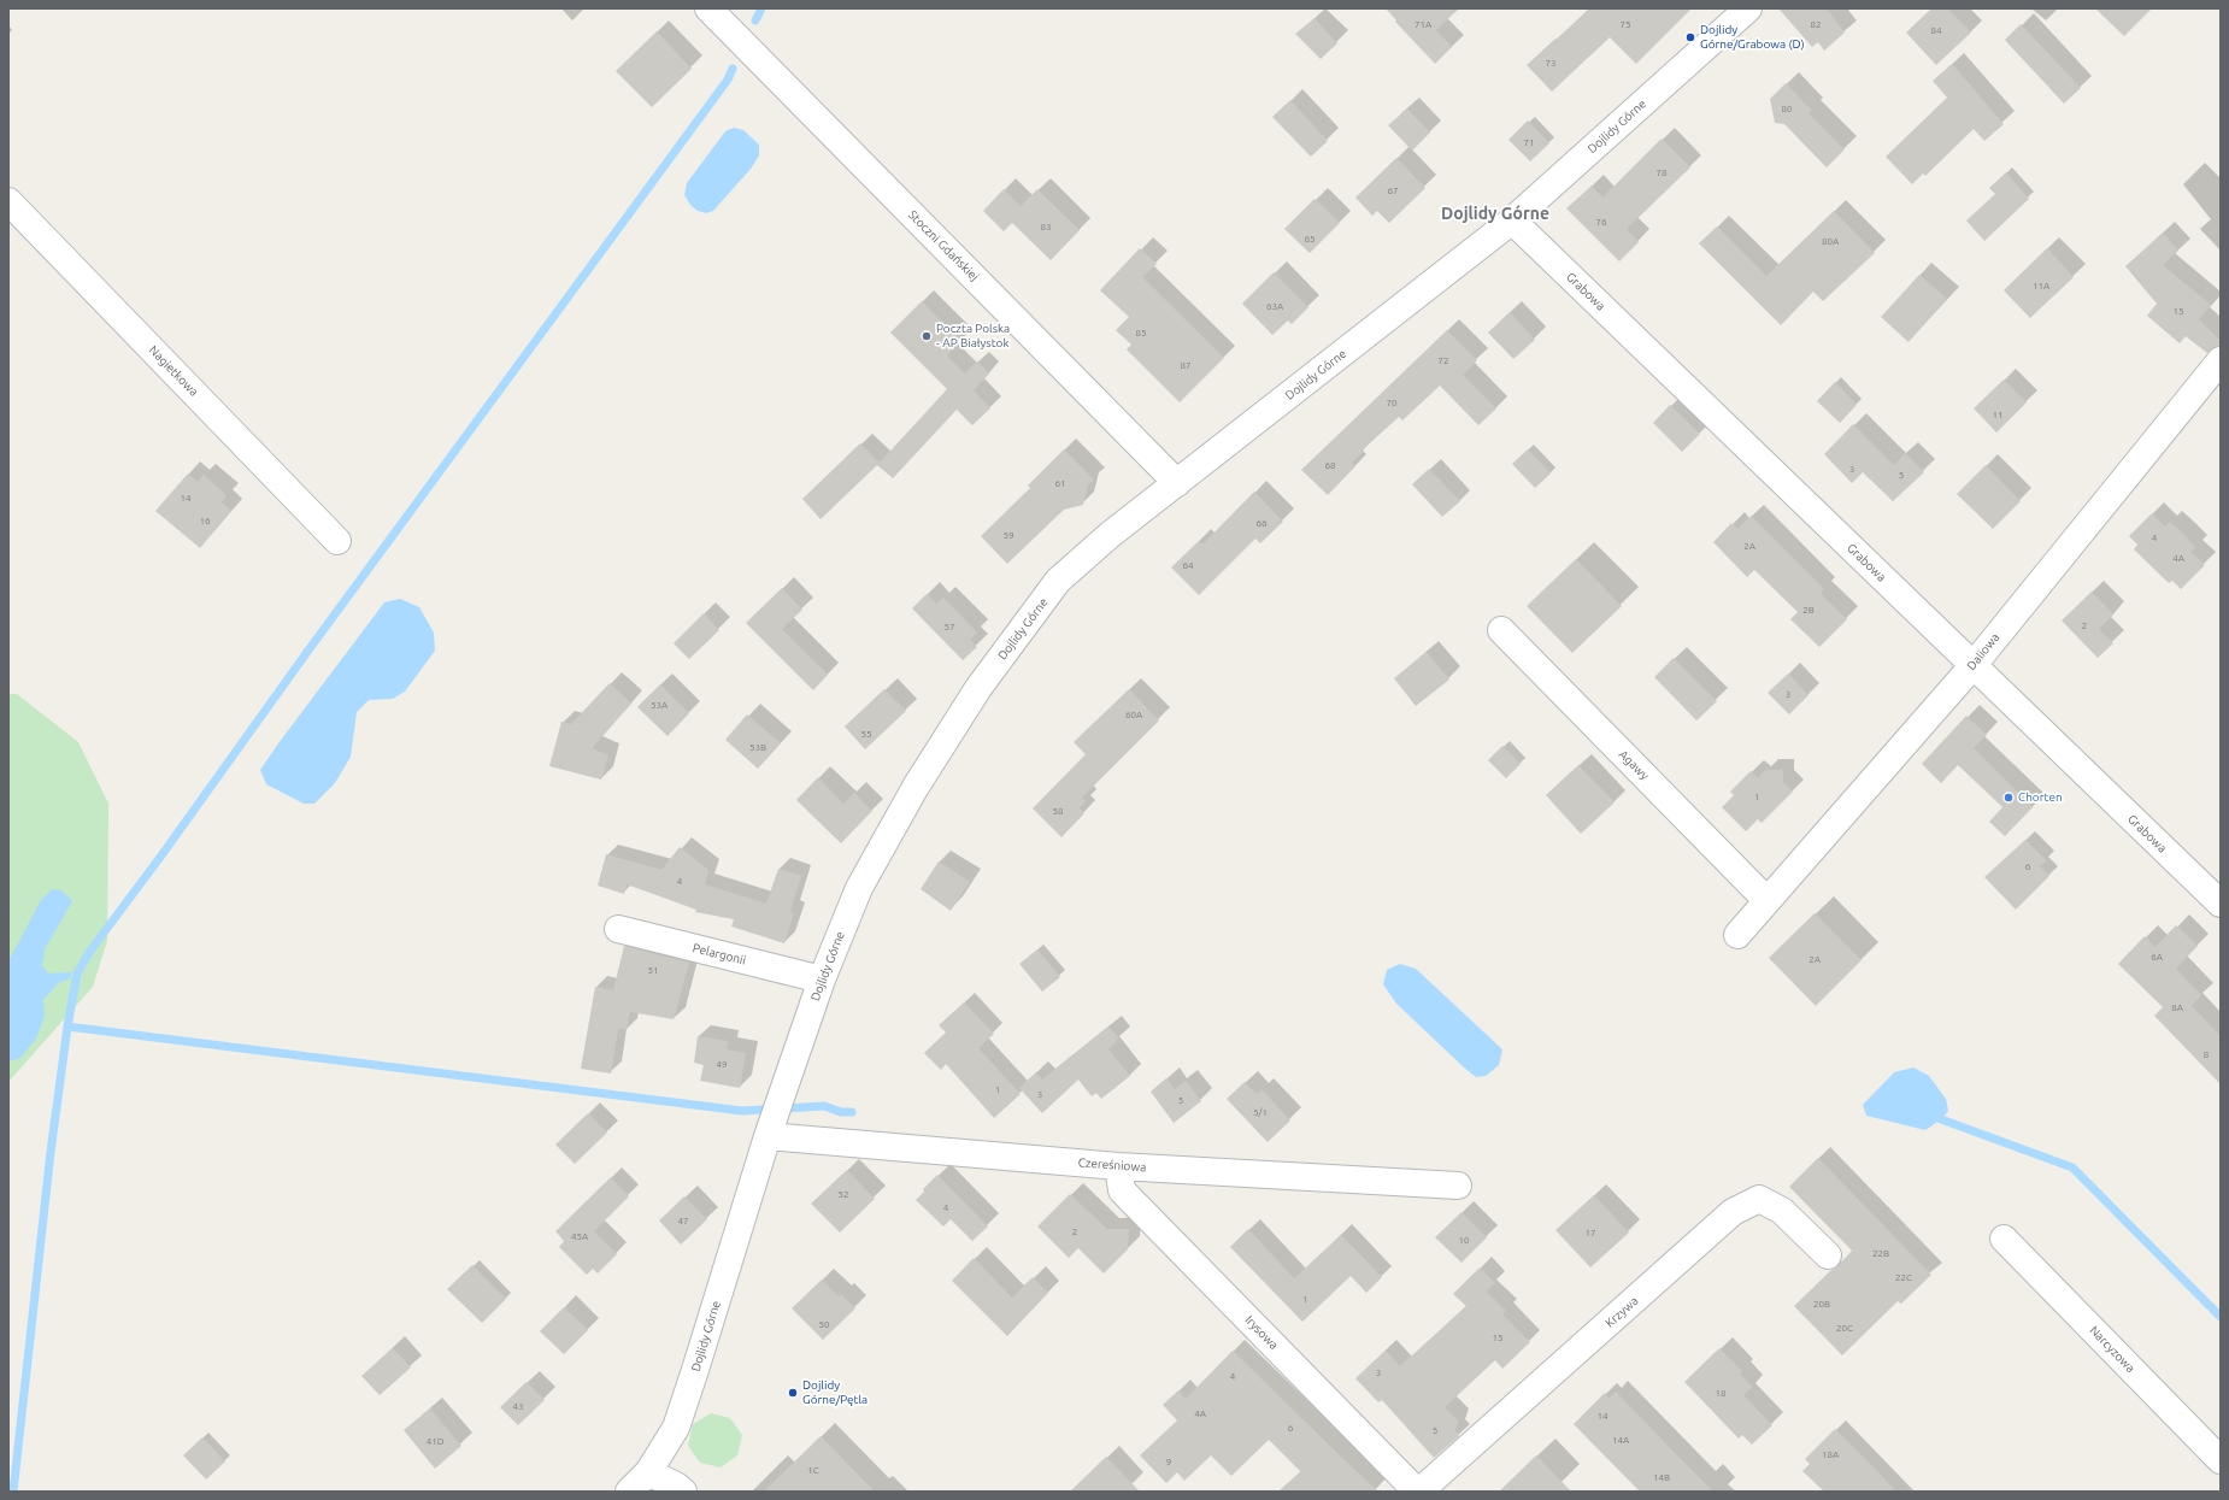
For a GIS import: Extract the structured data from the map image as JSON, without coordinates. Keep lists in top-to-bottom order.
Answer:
{
  "streets": {
    "street": [
      "Dojlidy Górne",
      "Stoczni Gdańskiej",
      "Grabowa",
      "Nagietkowa",
      "Daliowa",
      "Agawy",
      "Pelargonii",
      "Czereśniowa",
      "Krzywa",
      "Irysowa",
      "Narcyzowa"
    ]
  },
  "crossings": [
    ["Dojlidy Górne", "Stoczni Gdańskiej"],
    ["Dojlidy Górne", "Grabowa"],
    ["Dojlidy Górne", "Pelargonii"],
    ["Dojlidy Górne", "Czereśniowa"],
    ["Grabowa", "Daliowa"],
    ["Daliowa", "Agawy"],
    ["Czereśniowa", "Irysowa"],
    ["Krzywa", "Irysowa"]
  ],
  "districts": ["Dojlidy Górne"],
  "places": [
    "Dojlidy Górne/Grabowa (D)",
    "Poczta Polska - AP Białystok",
    "Chorten",
    "Dojlidy Górne/Pętla"
  ],
  "house_numbers": [
    "71A",
    "75",
    "82",
    "84",
    "73",
    "80",
    "71",
    "78",
    "67",
    "76",
    "83",
    "65",
    "80A",
    "11A",
    "63A",
    "15",
    "85",
    "72",
    "87",
    "70",
    "11",
    "68",
    "3",
    "5",
    "61",
    "14",
    "16",
    "66",
    "59",
    "4",
    "2A",
    "4A",
    "64",
    "2B",
    "2",
    "57",
    "3",
    "53A",
    "60A",
    "55",
    "53B",
    "1",
    "58",
    "6",
    "4",
    "6A",
    "2A",
    "51",
    "8A",
    "8",
    "49",
    "1",
    "3",
    "5",
    "5/1",
    "52",
    "4",
    "47",
    "2",
    "17",
    "45A",
    "10",
    "22B",
    "22C",
    "1",
    "20B",
    "50",
    "20C",
    "15",
    "3",
    "4",
    "18",
    "43",
    "4A",
    "14",
    "6",
    "5",
    "14A",
    "41D",
    "18A",
    "9",
    "1C",
    "14B"
  ]
}
